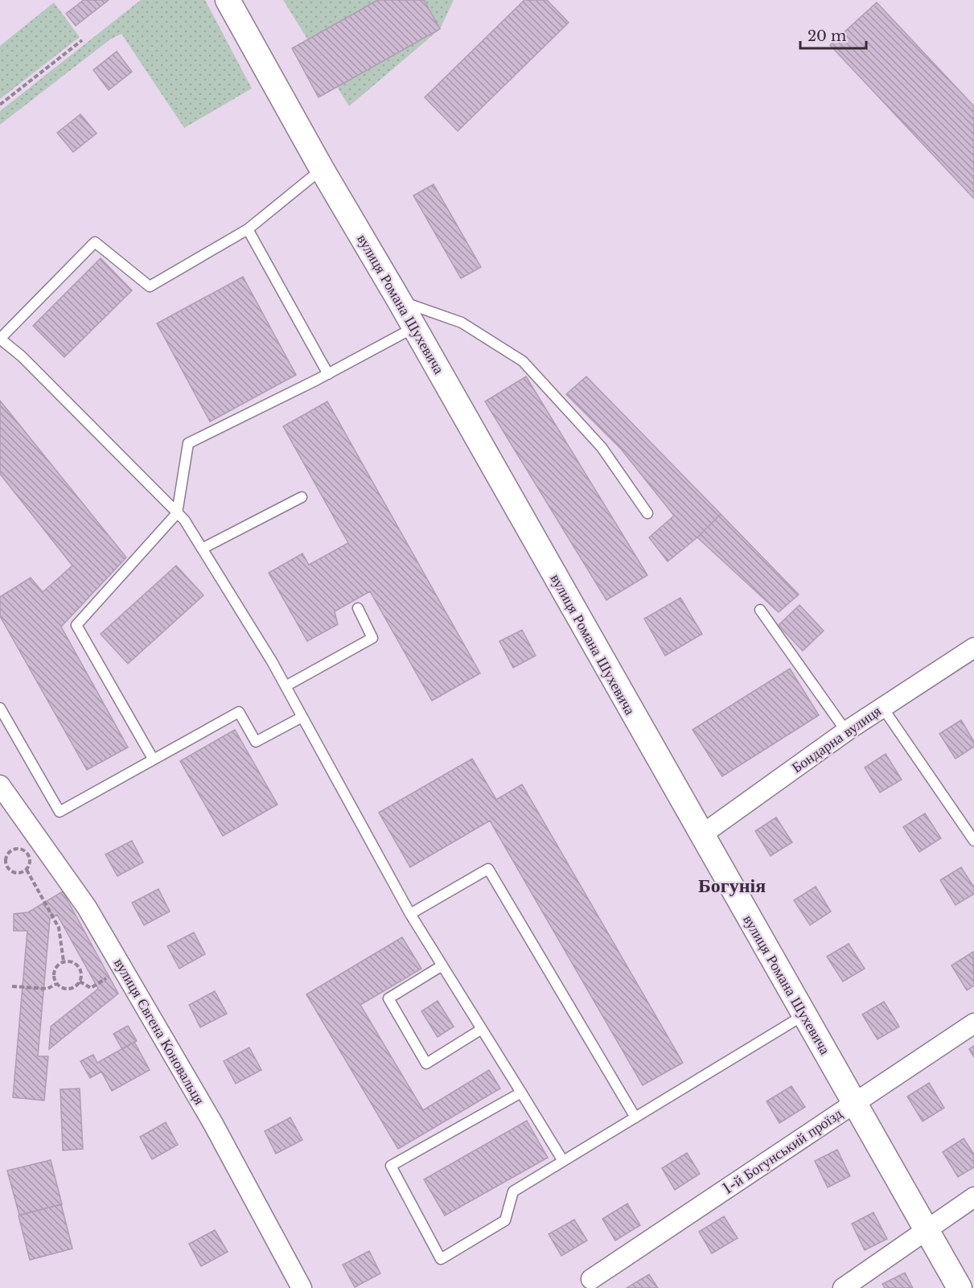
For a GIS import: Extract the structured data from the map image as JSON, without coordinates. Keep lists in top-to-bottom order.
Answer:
{
  "streets": {
    "street": [
      "вулиця Романа Шухевича",
      "Бондарна вулиця",
      "вулиця Євгена Коновальця",
      "1-й Богунський проїзд"
    ]
  },
  "crossings": [
    ["вулиця Романа Шухевича", "Бондарна вулиця"],
    ["вулиця Романа Шухевича", "1-й Богунський проїзд"]
  ],
  "districts": ["Богунія"],
  "scale_bar": "20 m"
}
